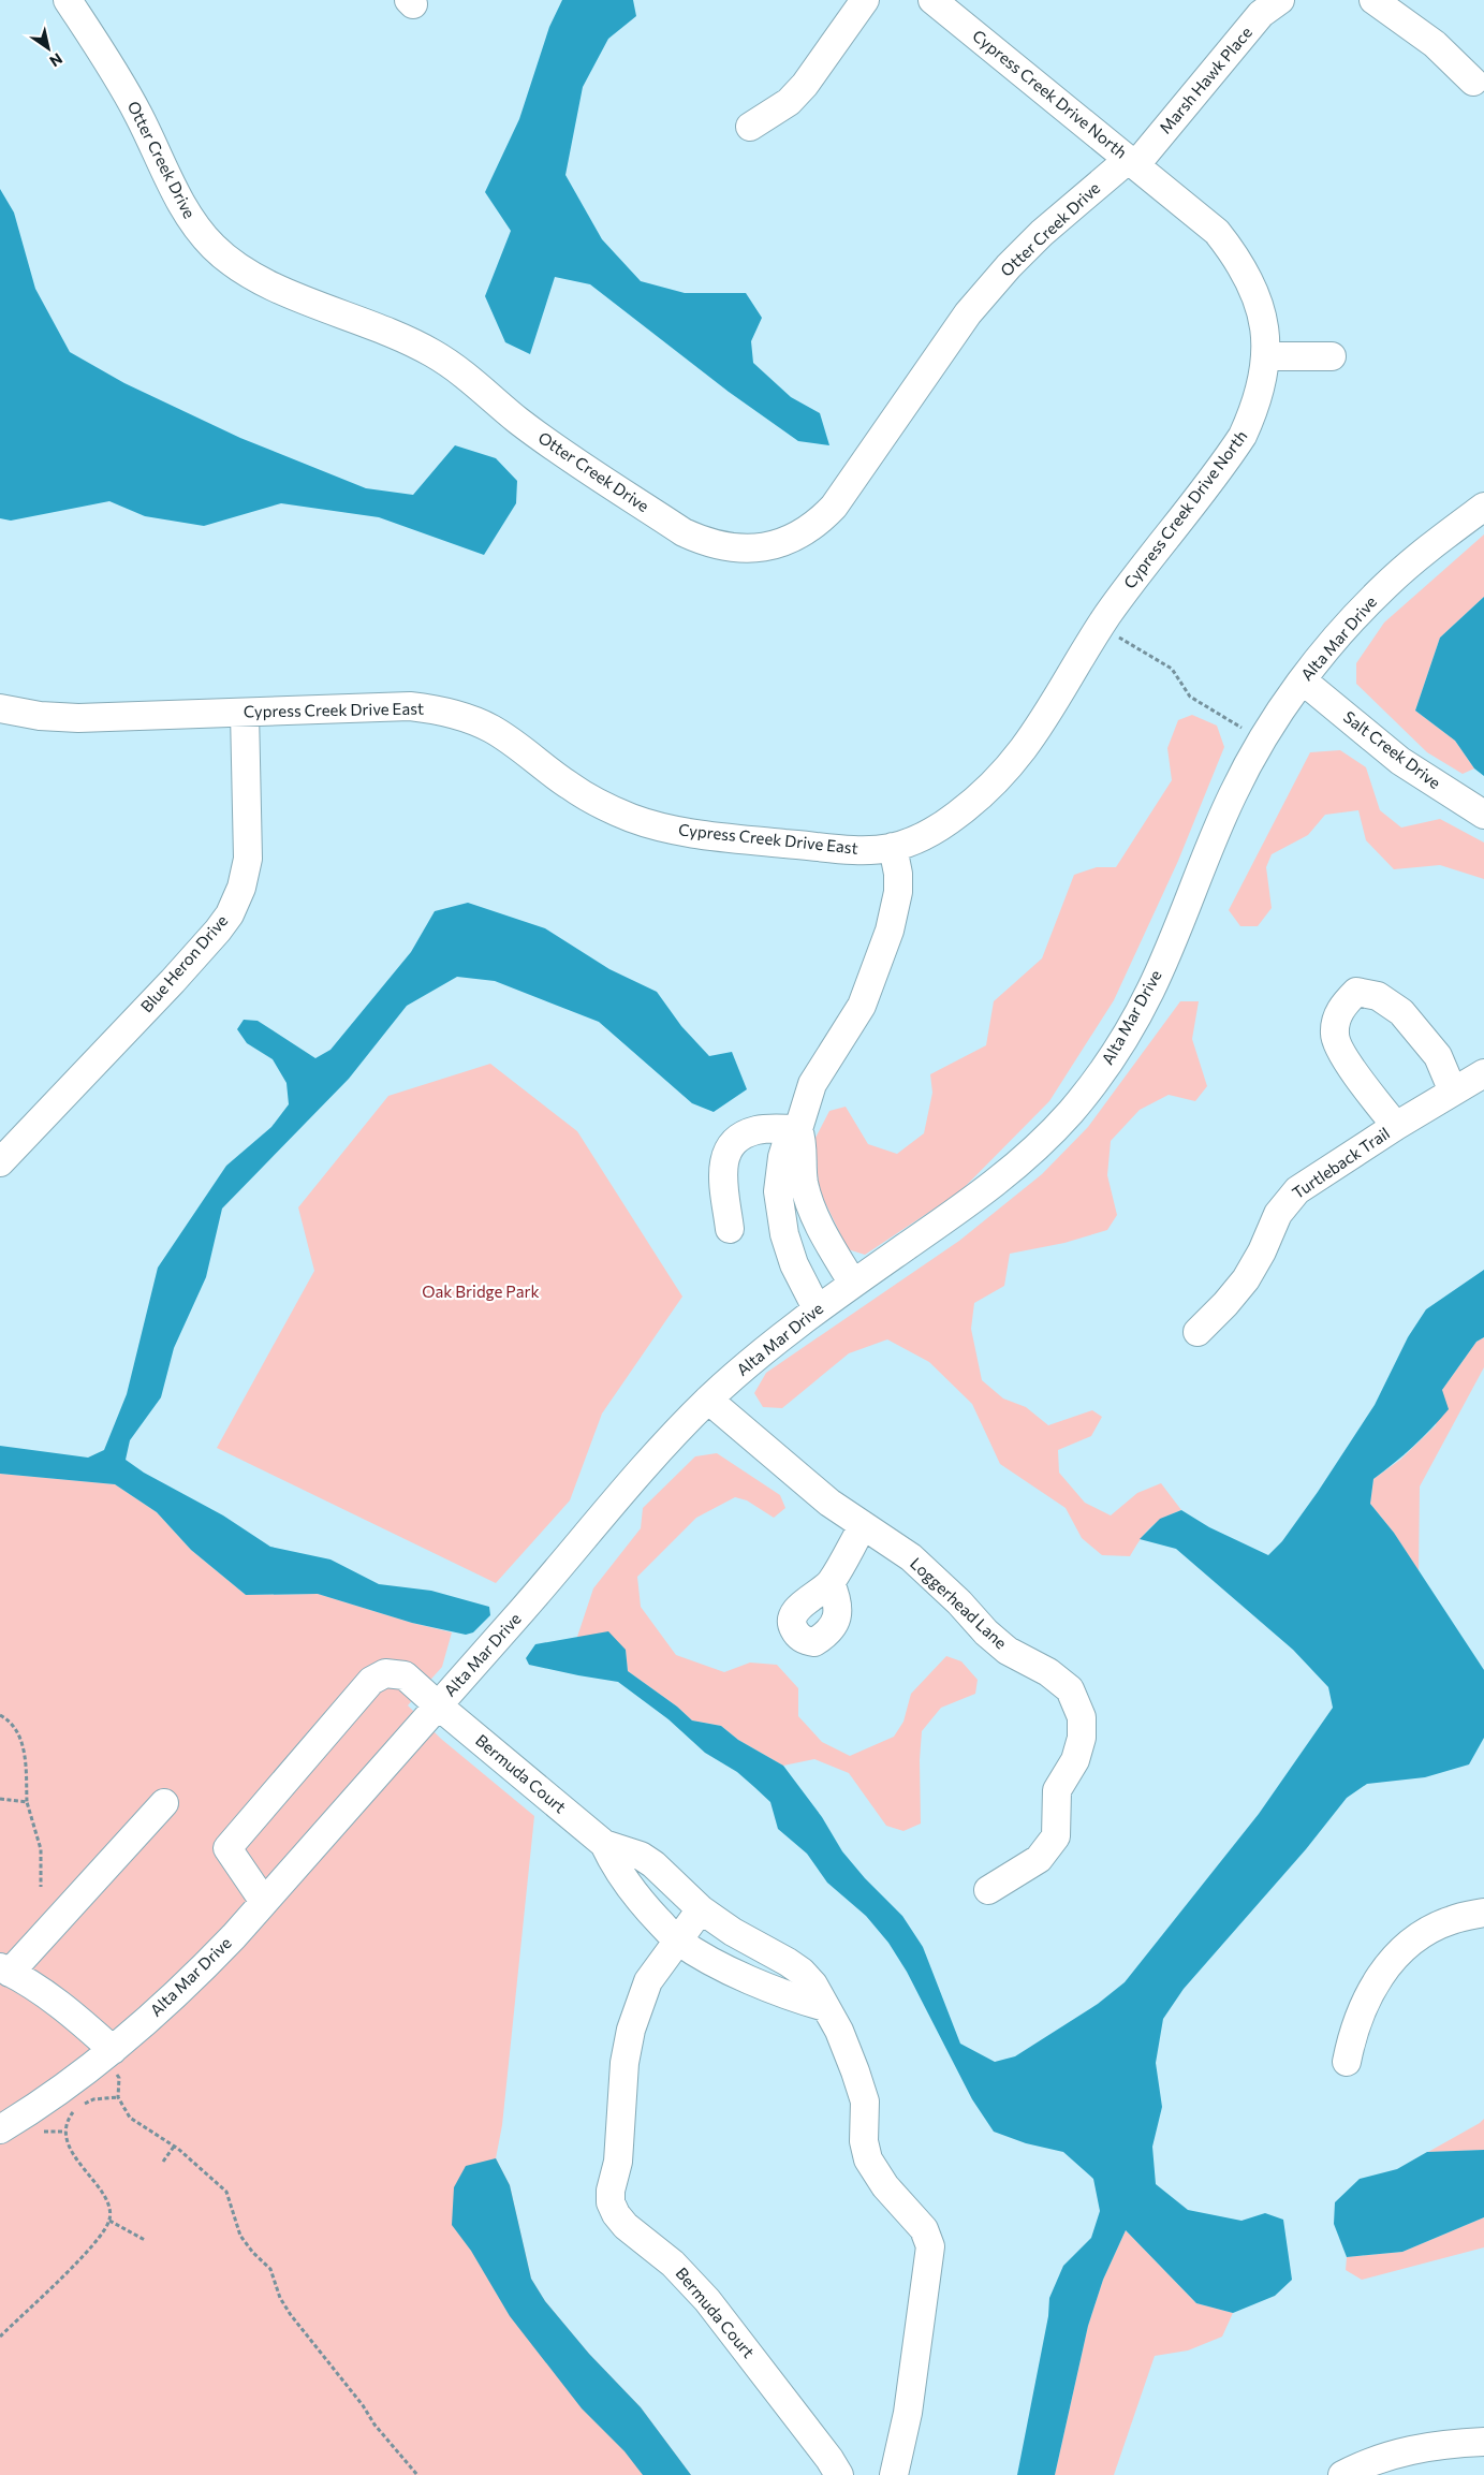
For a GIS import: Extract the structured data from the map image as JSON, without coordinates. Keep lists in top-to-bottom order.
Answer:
{
  "streets": {
    "street": [
      "Marsh Hawk Place",
      "Cypress Creek Drive North",
      "Otter Creek Drive",
      "Alta Mar Drive",
      "Cypress Creek Drive East",
      "Salt Creek Drive",
      "Blue Heron Drive",
      "Turtleback Trail",
      "Loggerhead Lane",
      "Bermuda Court"
    ]
  },
  "crossings": [
    ["Marsh Hawk Place", "Cypress Creek Drive North"],
    ["Marsh Hawk Place", "Otter Creek Drive"],
    ["Cypress Creek Drive North", "Otter Creek Drive"],
    ["Cypress Creek Drive North", "Cypress Creek Drive East"],
    ["Alta Mar Drive", "Salt Creek Drive"],
    ["Alta Mar Drive", "Loggerhead Lane"],
    ["Alta Mar Drive", "Bermuda Court"],
    ["Cypress Creek Drive East", "Blue Heron Drive"]
  ],
  "parks": ["Oak Bridge Park"],
  "north": "bottom right"
}
